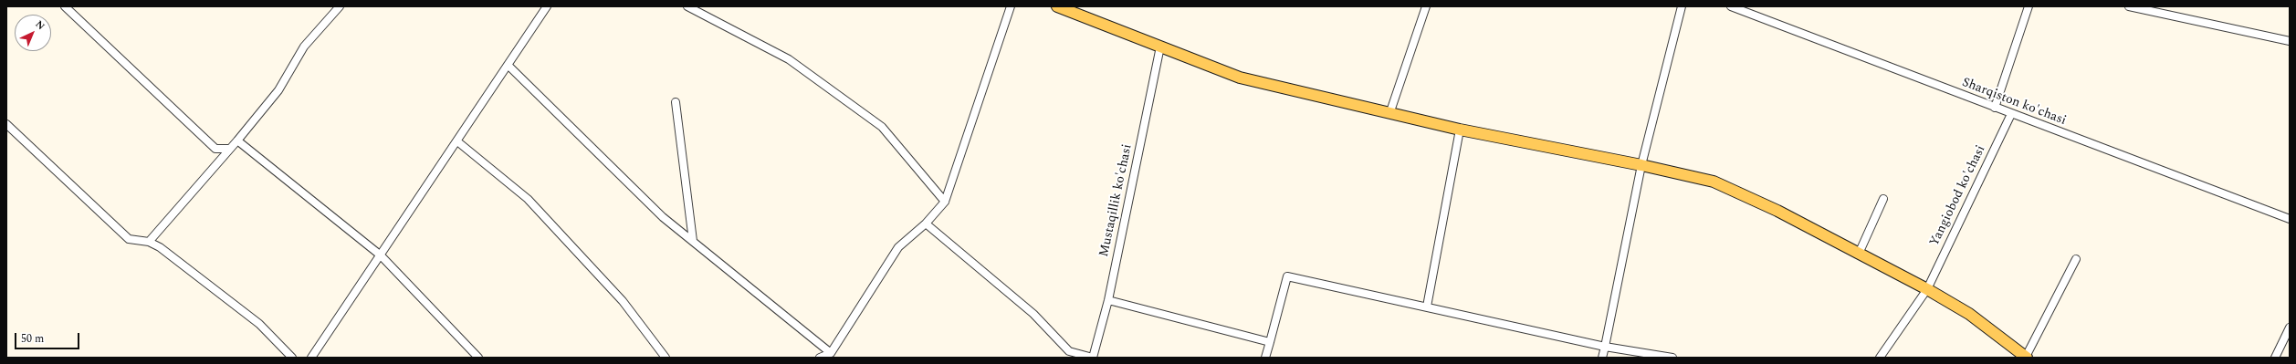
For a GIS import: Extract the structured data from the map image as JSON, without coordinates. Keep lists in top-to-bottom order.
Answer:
{
  "streets": {
    "street": ["Sharqiston ko'chasi", "Yangiobod ko'chasi", "Mustaqillik ko'chasi"]
  },
  "crossings": [
    ["Sharqiston ko'chasi", "Yangiobod ko'chasi"]
  ],
  "scale_bar": "50 m",
  "north": "top right"
}
